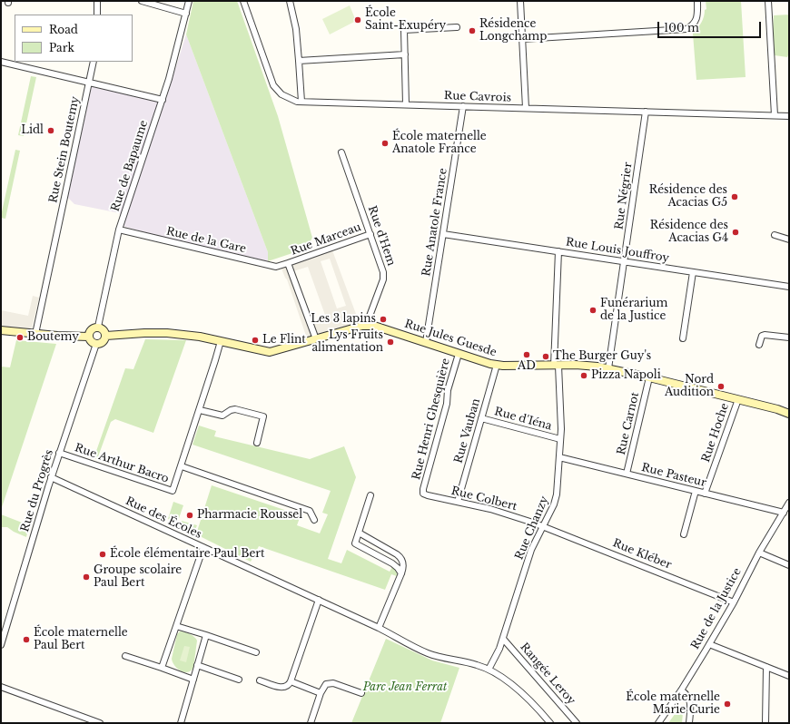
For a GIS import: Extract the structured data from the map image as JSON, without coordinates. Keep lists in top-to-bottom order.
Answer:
{
  "streets": {
    "main road": ["Rue Jules Guesde"],
    "street": [
      "Rue Cavrois",
      "Rue Stein Boutemy",
      "Rue de Bapaume",
      "Rue Négrier",
      "Rue Anatole France",
      "Rue d'Hem",
      "Rue Marceau",
      "Rue de la Gare",
      "Rue Louis Jouffroy",
      "Rue Henri Ghesquière",
      "Rue d'Iéna",
      "Rue Carnot",
      "Rue Vauban",
      "Rue Hoche",
      "Rue Arthur Bacro",
      "Rue Pasteur",
      "Rue du Progrès",
      "Rue Colbert",
      "Rue des Écoles",
      "Rue Chanzy",
      "Rue Kléber",
      "Rue de la Justice",
      "Rangée Leroy"
    ]
  },
  "crossings": [
    ["Rue Cavrois", "Rue Négrier"],
    ["Rue Cavrois", "Rue Anatole France"],
    ["Rue de Bapaume", "Rue de la Gare"],
    ["Rue de Bapaume", "Rue Jules Guesde"],
    ["Rue de Bapaume", "Rue du Progrès"],
    ["Rue Négrier", "Rue Louis Jouffroy"],
    ["Rue Négrier", "Rue Jules Guesde"],
    ["Rue Anatole France", "Rue Louis Jouffroy"],
    ["Rue Anatole France", "Rue Jules Guesde"],
    ["Rue d'Hem", "Rue Marceau"],
    ["Rue d'Hem", "Rue Jules Guesde"],
    ["Rue Marceau", "Rue de la Gare"],
    ["Rue Louis Jouffroy", "Rue Chanzy"],
    ["Rue Jules Guesde", "Rue Henri Ghesquière"],
    ["Rue Jules Guesde", "Rue Carnot"],
    ["Rue Jules Guesde", "Rue Vauban"],
    ["Rue Jules Guesde", "Rue Hoche"],
    ["Rue Jules Guesde", "Rue Arthur Bacro"],
    ["Rue Jules Guesde", "Rue du Progrès"],
    ["Rue Jules Guesde", "Rue Chanzy"],
    ["Rue Henri Ghesquière", "Rue Colbert"],
    ["Rue d'Iéna", "Rue Vauban"],
    ["Rue d'Iéna", "Rue Chanzy"],
    ["Rue Carnot", "Rue Pasteur"],
    ["Rue Vauban", "Rue Colbert"],
    ["Rue Hoche", "Rue Pasteur"],
    ["Rue Arthur Bacro", "Rue du Progrès"],
    ["Rue Pasteur", "Rue Chanzy"],
    ["Rue Pasteur", "Rue de la Justice"],
    ["Rue du Progrès", "Rue des Écoles"],
    ["Rue Colbert", "Rue Chanzy"],
    ["Rue Colbert", "Rue Kléber"],
    ["Rue des Écoles", "Rue Chanzy"],
    ["Rue Chanzy", "Rue Kléber"],
    ["Rue Chanzy", "Rangée Leroy"],
    ["Rue Kléber", "Rue de la Justice"]
  ],
  "parks": ["Parc Jean Ferrat"],
  "places": [
    "École Saint-Exupéry",
    "Résidence Longchamp",
    "Lidl",
    "École maternelle Anatole France",
    "Résidence des Acacias G5",
    "Résidence des Acacias G4",
    "Funérarium de la Justice",
    "Les 3 lapins",
    "Boutemy",
    "Le Flint",
    "Lys Fruits alimentation",
    "AD",
    "The Burger Guy's",
    "Pizza Napoli",
    "Nord Audition",
    "Pharmacie Roussel",
    "École élémentaire Paul Bert",
    "Groupe scolaire Paul Bert",
    "École maternelle Paul Bert",
    "École maternelle Marie Curie"
  ],
  "legend": ["Road", "Park"],
  "scale_bar": "100 m"
}
